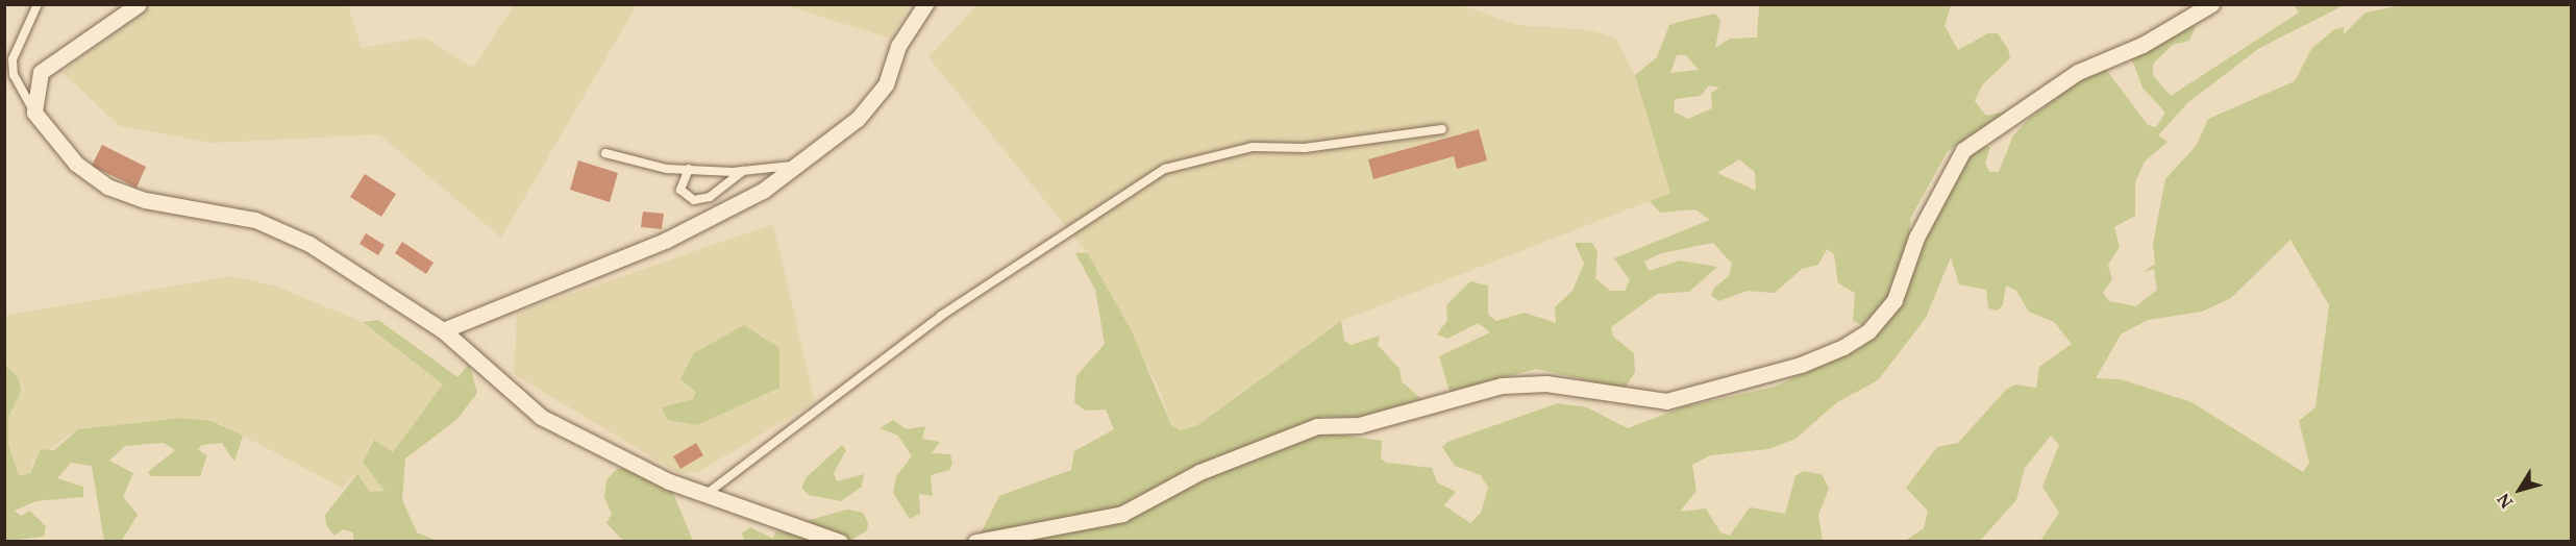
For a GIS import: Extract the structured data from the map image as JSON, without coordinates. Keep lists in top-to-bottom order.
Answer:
{
  "north": "bottom left"
}
